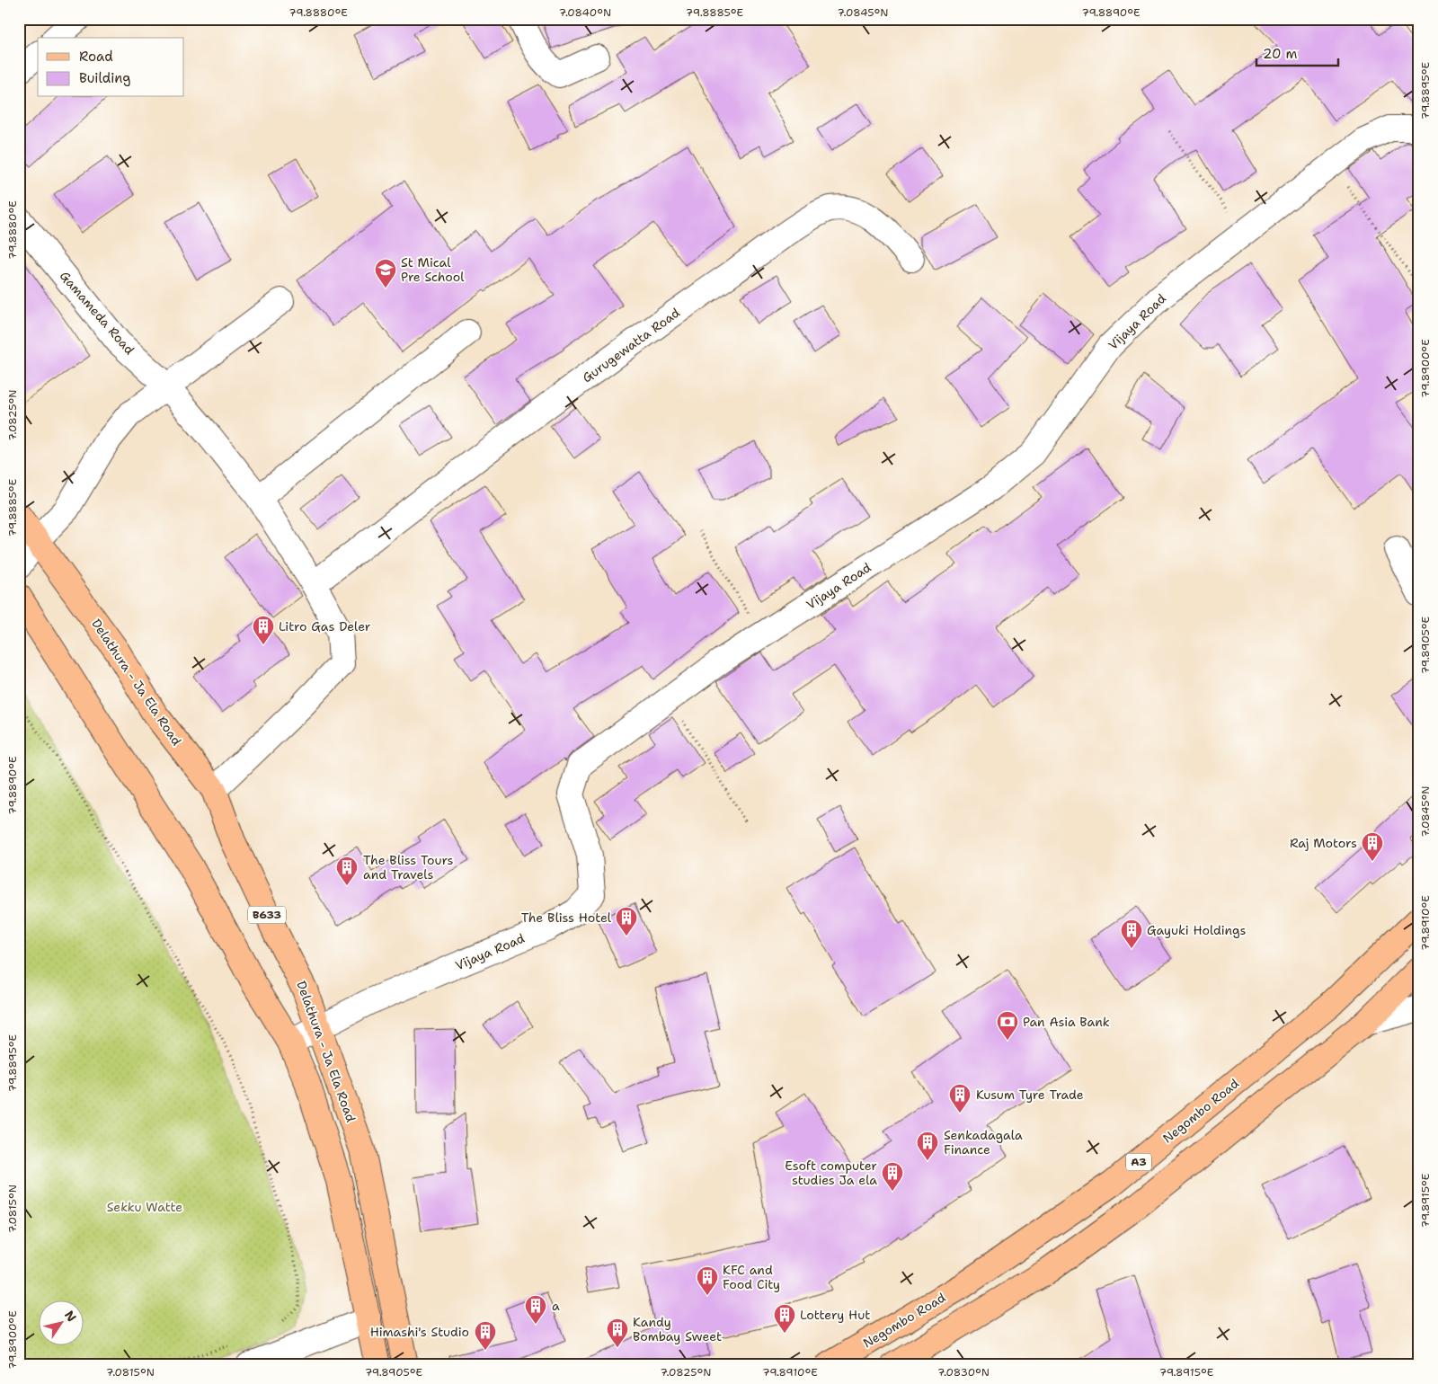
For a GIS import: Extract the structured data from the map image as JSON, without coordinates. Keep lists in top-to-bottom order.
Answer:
{
  "streets": {
    "main road": [
      "Delathura - Ja Ela Road",
      "B633",
      "Negombo Road",
      "A3"
    ],
    "street": ["Gamameda Road", "Vijaya Road", "Gurugewatta Road"]
  },
  "crossings": [
    ["Gamameda Road", "Gurugewatta Road"],
    ["Gamameda Road", "Delathura - Ja Ela Road"],
    ["Vijaya Road", "Delathura - Ja Ela Road"]
  ],
  "parks": ["Sekku Watte"],
  "places": {
    "school or university": ["St Mical Pre School"],
    "building": [
      "Litro Gas Deler",
      "Raj Motors",
      "The Bliss Tours and Travels",
      "The Bliss Hotel",
      "Gayuki Holdings",
      "Kusum Tyre Trade",
      "Senkadagala Finance",
      "Esoft computer studies Ja ela",
      "KFC and Food City",
      "a",
      "Lottery Hut",
      "Kandy Bombay Sweet",
      "Himashi's Studio"
    ],
    "bank": ["Pan Asia Bank"]
  },
  "legend": ["Road", "Building"],
  "scale_bar": "20 m",
  "north": "top right",
  "coordinates": [
    "79.8880°E",
    "7.0840°N",
    "79.8885°E",
    "7.0845°N",
    "79.8890°E",
    "79.8895°E",
    "79.8900°E",
    "7.0825°N",
    "79.8905°E",
    "79.8910°E",
    "79.8915°E",
    "7.0815°N",
    "7.0830°N"
  ]
}
